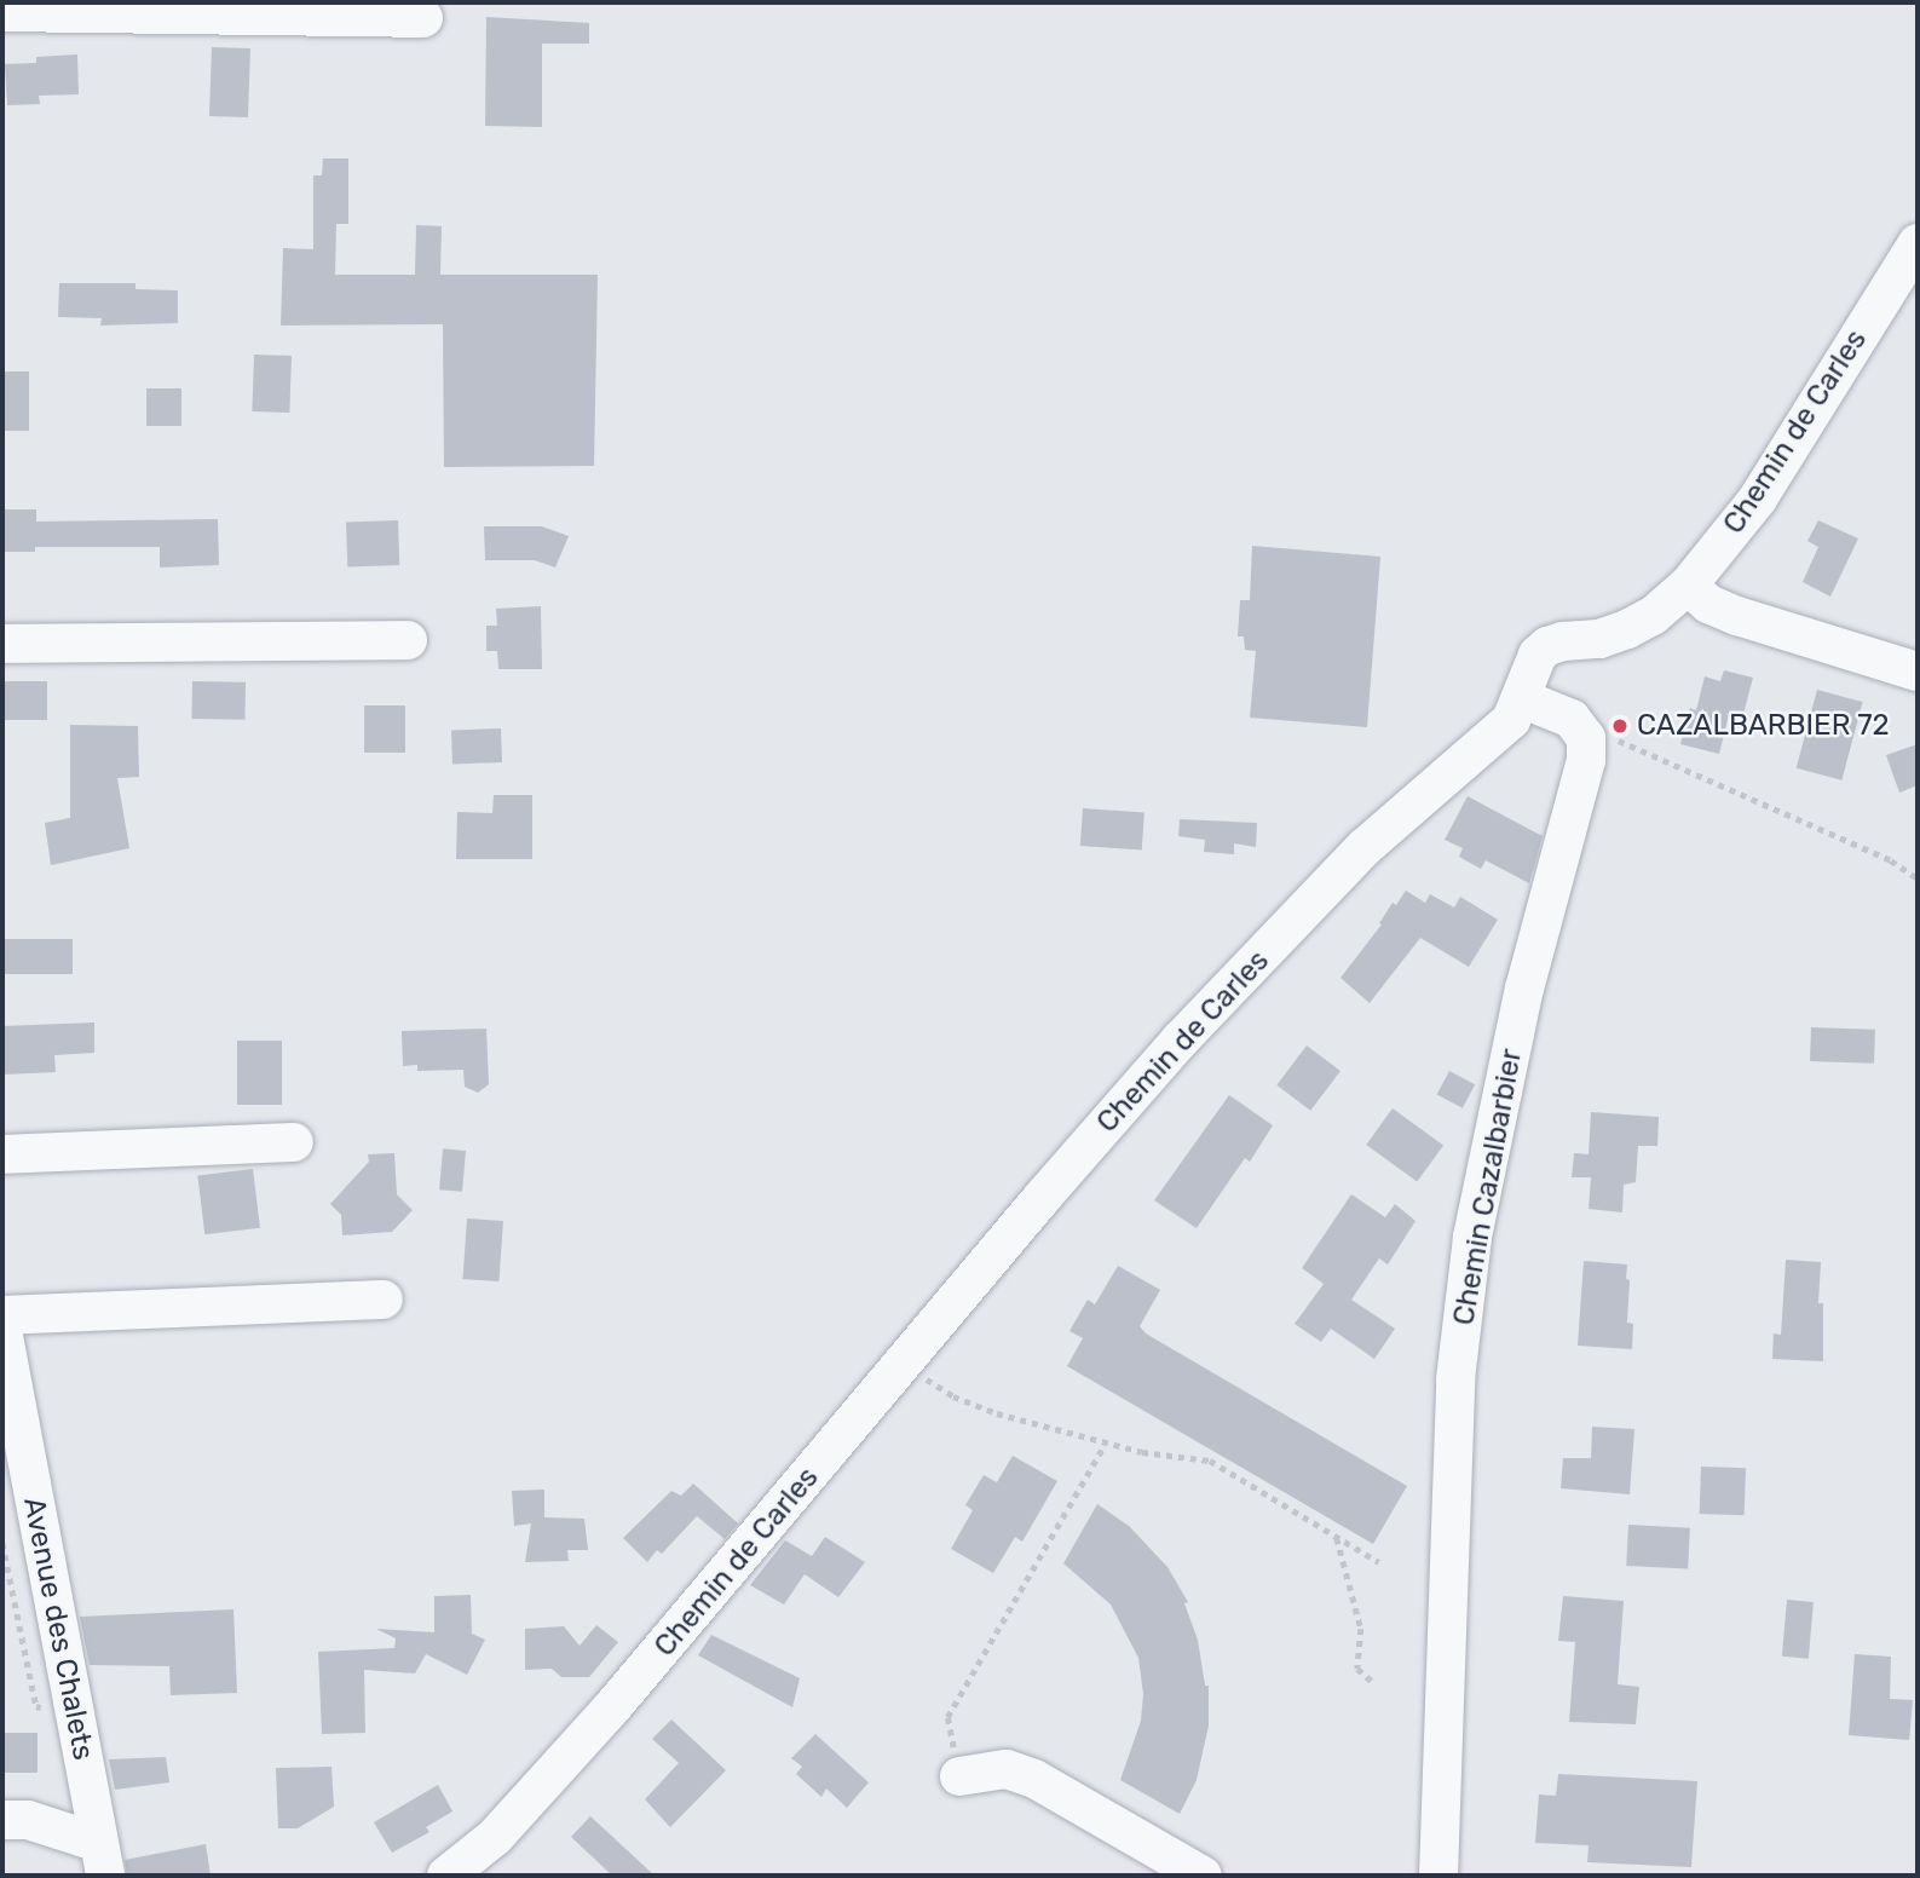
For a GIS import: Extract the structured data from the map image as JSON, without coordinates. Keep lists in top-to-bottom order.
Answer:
{
  "streets": {
    "street": ["Chemin de Carles", "Chemin Cazalbarbier", "Avenue des Chalets"]
  },
  "places": ["CAZALBARBIER 72"]
}
